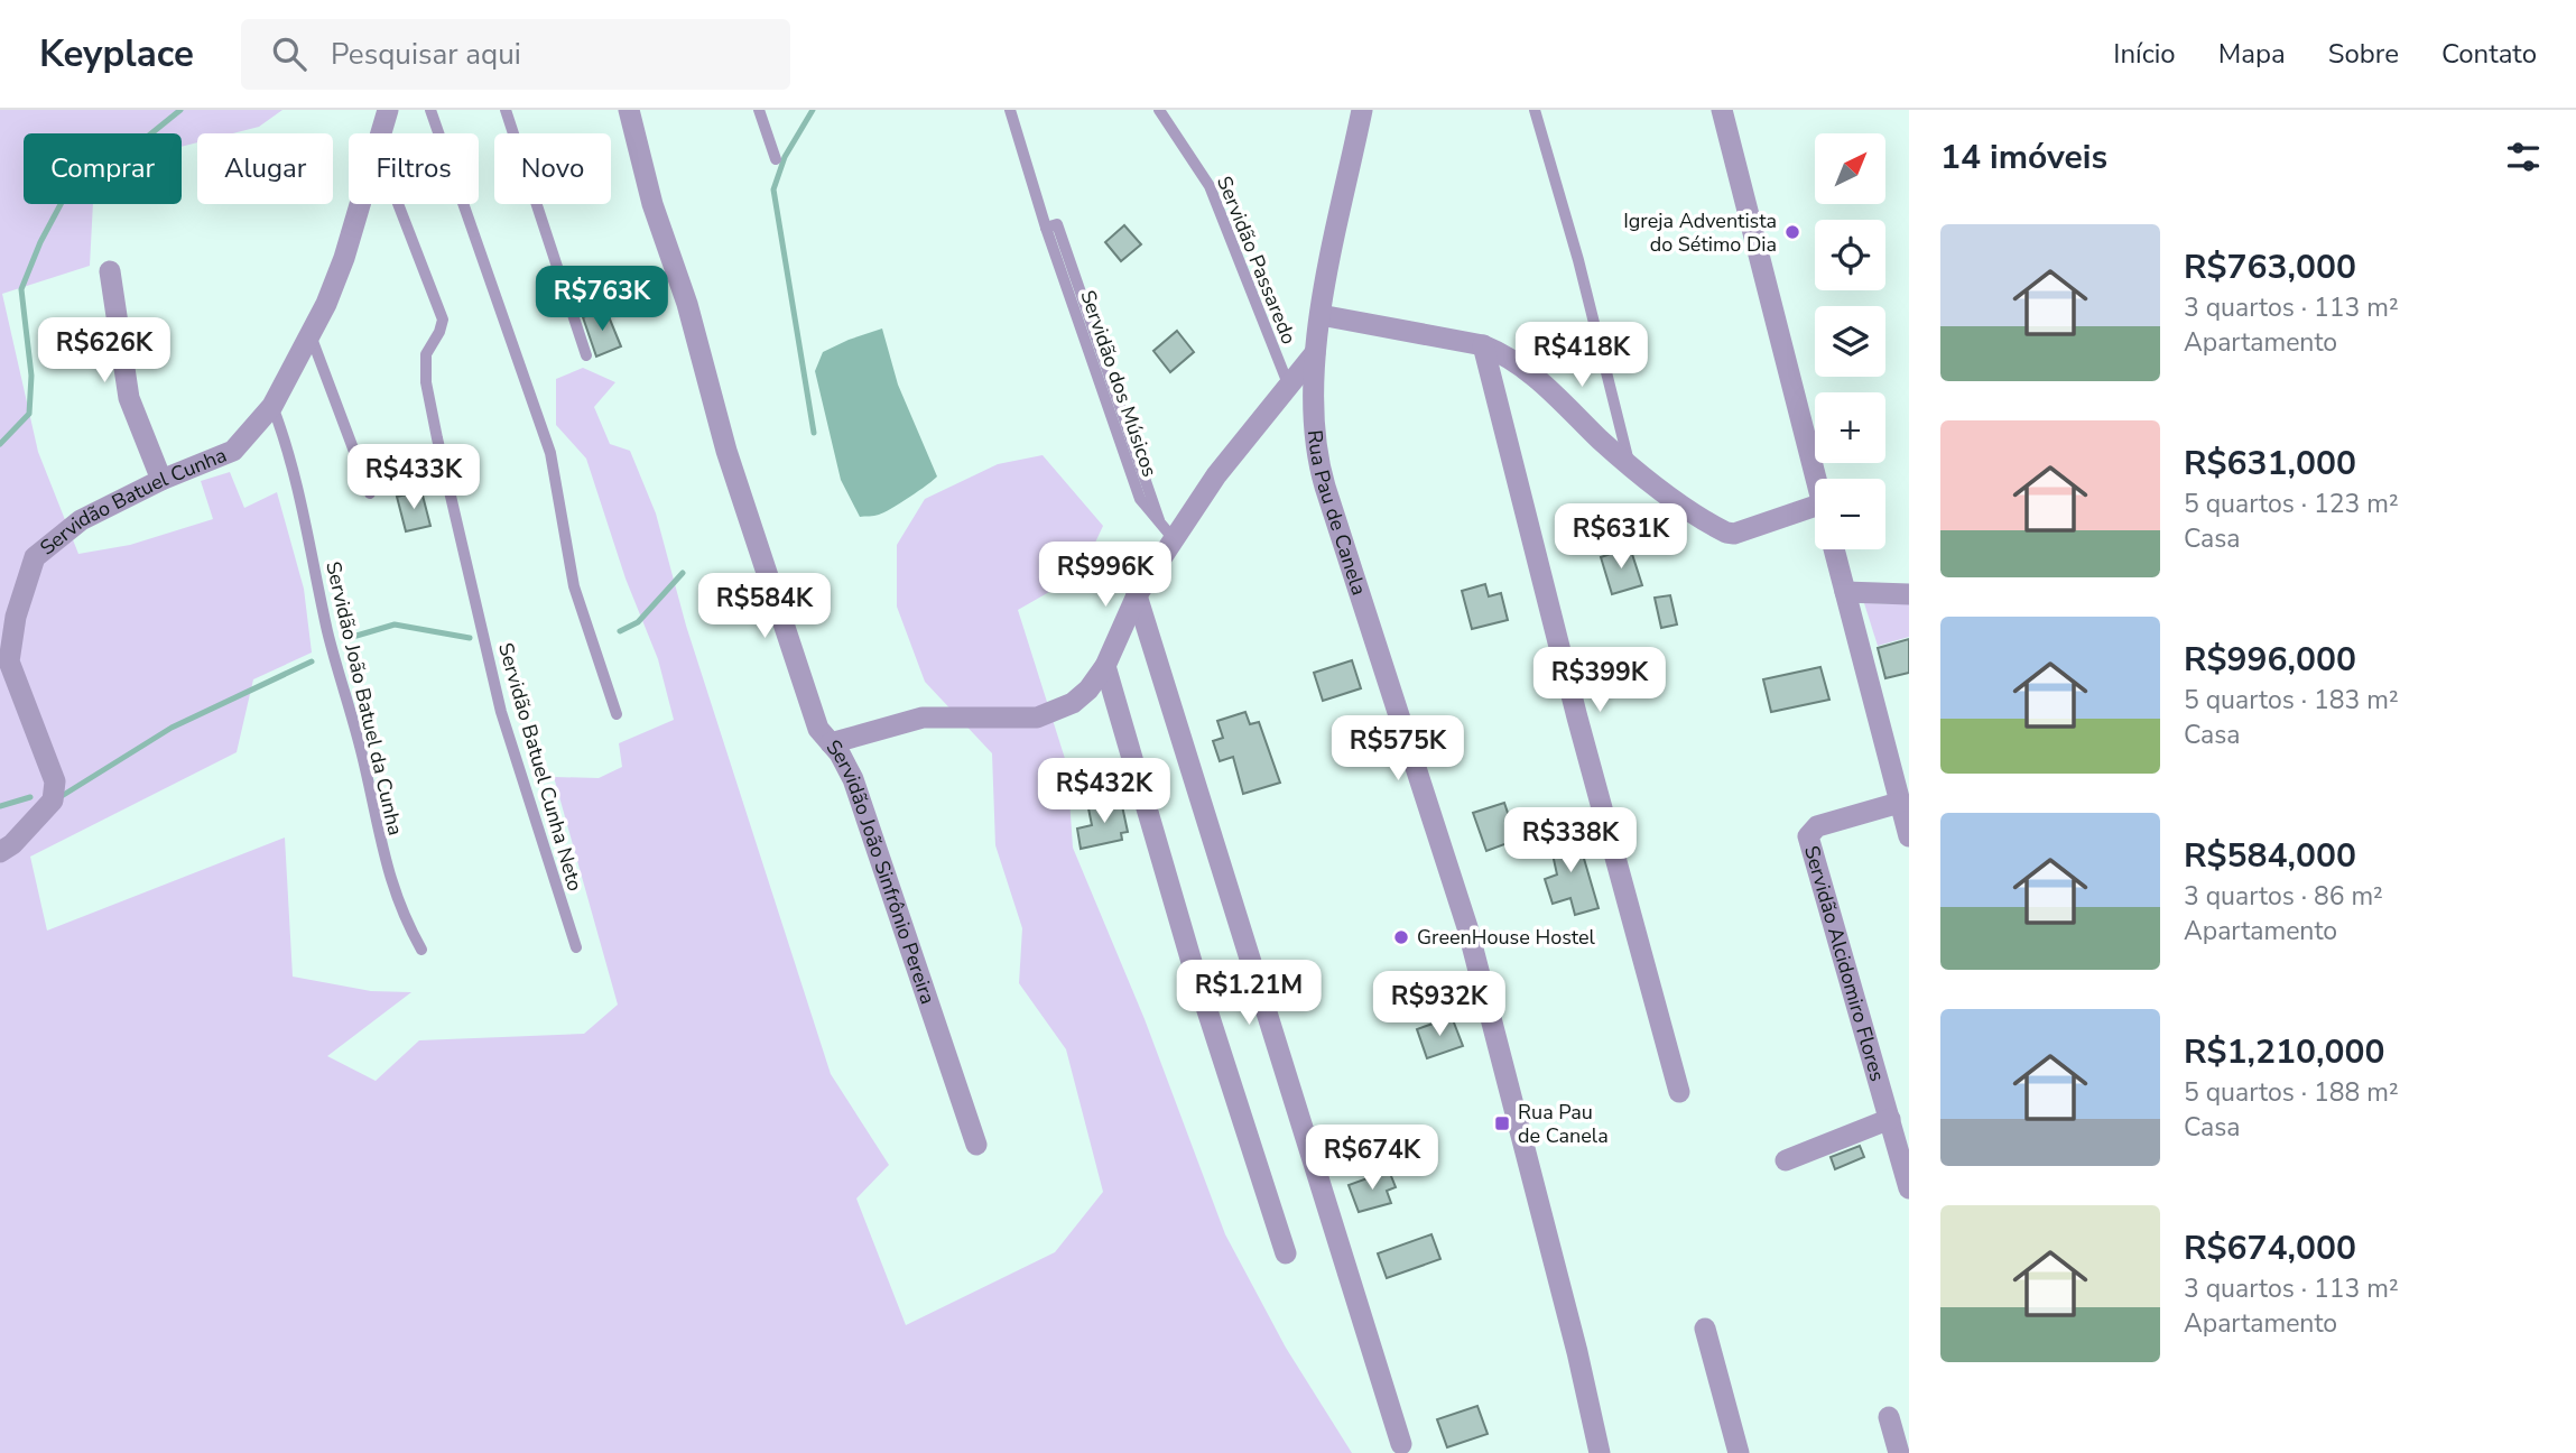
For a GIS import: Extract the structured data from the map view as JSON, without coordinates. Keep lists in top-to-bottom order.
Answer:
{
  "streets": {
    "street": [
      "Servidão Batuel Cunha",
      "Rua Pau de Canela",
      "Servidão João Sinfrônio Pereira",
      "Servidão Alcidomiro Flores"
    ],
    "lane": [
      "Servidão Passaredo",
      "Servidão dos Músicos",
      "Servidão João Batuel da Cunha",
      "Servidão Batuel Cunha Neto"
    ]
  },
  "crossings": [
    ["Servidão Batuel Cunha", "Servidão João Batuel da Cunha"]
  ],
  "places": {
    "other": ["Igreja Adventista do Sétimo Dia", "GreenHouse Hostel"],
    "transit": ["Rua Pau de Canela"]
  },
  "north": "top right",
  "page": {
    "header": "Keyplace",
    "search": "Pesquisar aqui",
    "nav": [
      "Início",
      "Mapa",
      "Sobre",
      "Contato"
    ],
    "heading": "14 imóveis",
    "map_buttons": ["+", "−"],
    "chip": [
      "Comprar",
      "Alugar",
      "Filtros",
      "Novo"
    ],
    "list": [
      {
        "name": "R$763,000",
        "note": "3 quartos · 113 m² · Apartamento"
      },
      {
        "name": "R$631,000",
        "note": "5 quartos · 123 m² · Casa"
      },
      {
        "name": "R$996,000",
        "note": "5 quartos · 183 m² · Casa"
      },
      {
        "name": "R$584,000",
        "note": "3 quartos · 86 m² · Apartamento"
      },
      {
        "name": "R$1,210,000",
        "note": "5 quartos · 188 m² · Casa"
      },
      {
        "name": "R$674,000",
        "note": "3 quartos · 113 m² · Apartamento"
      }
    ],
    "price": [
      "R$763K",
      "R$626K",
      "R$418K",
      "R$433K",
      "R$631K",
      "R$996K",
      "R$584K",
      "R$399K",
      "R$575K",
      "R$432K",
      "R$338K",
      "R$1.21M",
      "R$932K",
      "R$674K"
    ]
  }
}
